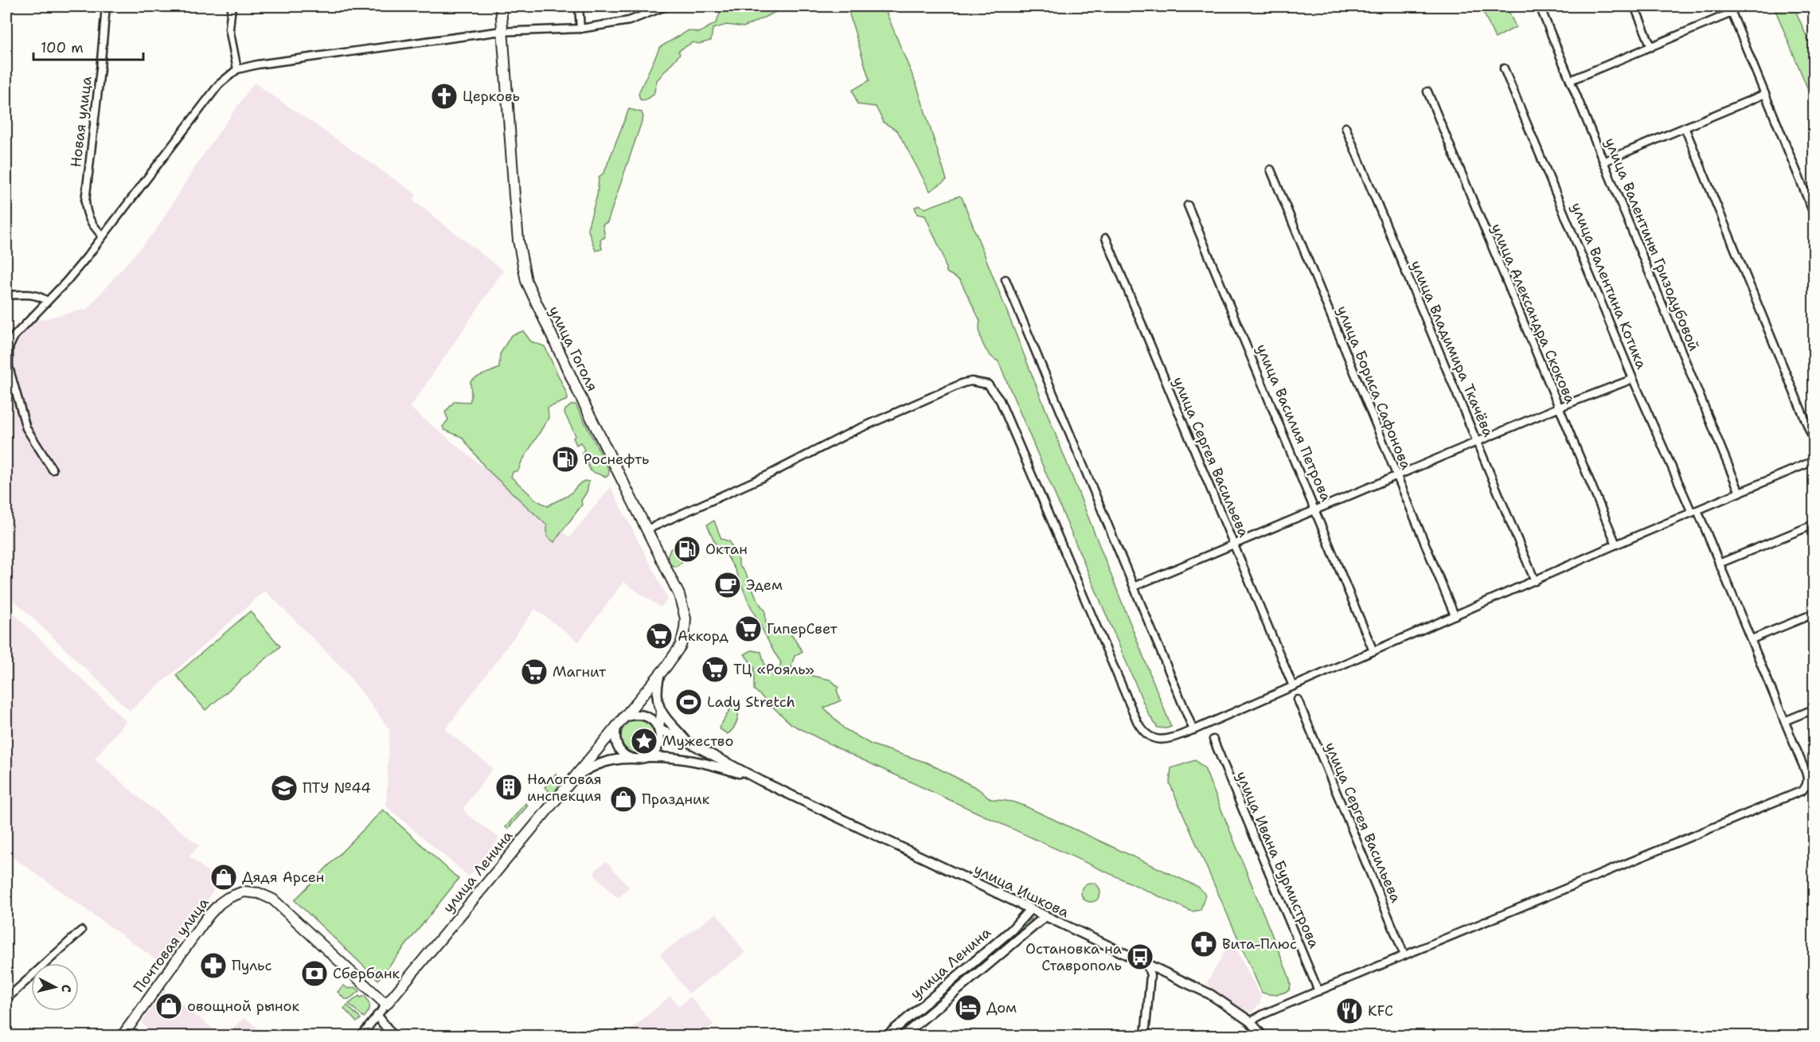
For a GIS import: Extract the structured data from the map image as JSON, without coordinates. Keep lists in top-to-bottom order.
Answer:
{
  "streets": {
    "main road": ["улица Гоголя", "улица Ленина", "Почтовая улица"],
    "street": [
      "Новая улица",
      "улица Валентины Гризодубовой",
      "улица Валентина Котика",
      "улица Александра Скокова",
      "улица Владимира Ткачёва",
      "улица Бориса Сафонова",
      "улица Василия Петрова",
      "улица Сергея Васильева",
      "улица Ивана Бурмистрова",
      "улица Ишкова"
    ]
  },
  "crossings": [
    ["улица Гоголя", "улица Ленина"],
    ["улица Гоголя", "улица Ишкова"],
    ["улица Ленина", "улица Ишкова"],
    ["улица Ленина", "Почтовая улица"]
  ],
  "places": {
    "church": ["Церковь"],
    "fuel station": ["Роснефть", "Октан"],
    "cafe": ["Эдем"],
    "supermarket": [
      "ГиперСвет",
      "Аккорд",
      "ТЦ «Рояль»",
      "Магнит"
    ],
    "sports": ["Lady Stretch"],
    "place": ["Мужество"],
    "building": ["Налоговая инспекция"],
    "school or university": ["ПТУ №44"],
    "shop": ["Праздник", "Дядя Арсен", "овощной рынок"],
    "pharmacy": ["Вита-Плюс", "Пульс"],
    "bus stop": ["Остановка на Ставрополь"],
    "bank": ["Сбербанк"],
    "hotel": ["Дом"],
    "restaurant": ["KFC"]
  },
  "scale_bar": "100 m",
  "north": "right"
}
